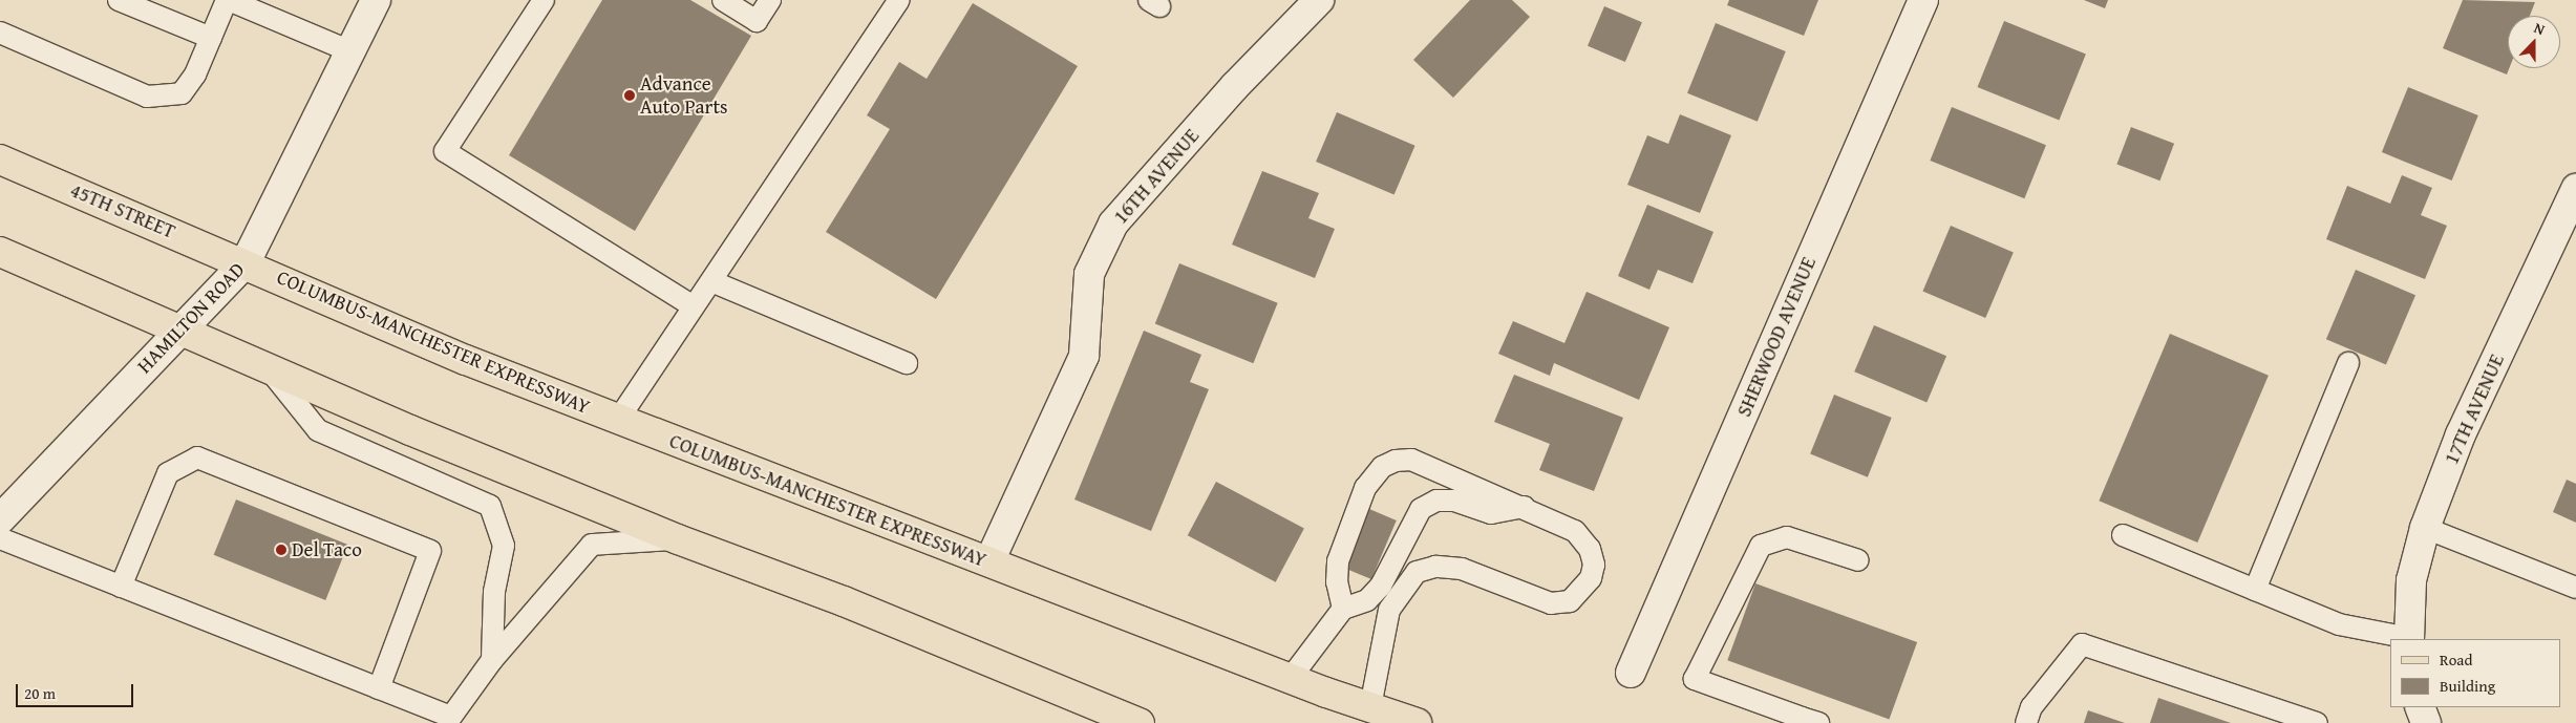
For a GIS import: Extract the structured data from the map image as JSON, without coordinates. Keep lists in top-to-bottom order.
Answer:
{
  "streets": {
    "main road": ["45TH STREET", "COLUMBUS-MANCHESTER EXPRESSWAY"],
    "street": [
      "16TH AVENUE",
      "HAMILTON ROAD",
      "SHERWOOD AVENUE",
      "17TH AVENUE"
    ]
  },
  "crossings": [
    ["16TH AVENUE", "COLUMBUS-MANCHESTER EXPRESSWAY"],
    ["45TH STREET", "HAMILTON ROAD"],
    ["45TH STREET", "COLUMBUS-MANCHESTER EXPRESSWAY"],
    ["HAMILTON ROAD", "COLUMBUS-MANCHESTER EXPRESSWAY"]
  ],
  "places": ["Advance Auto Parts", "Del Taco"],
  "legend": ["Road", "Building"],
  "scale_bar": "20 m",
  "north": "top"
}
